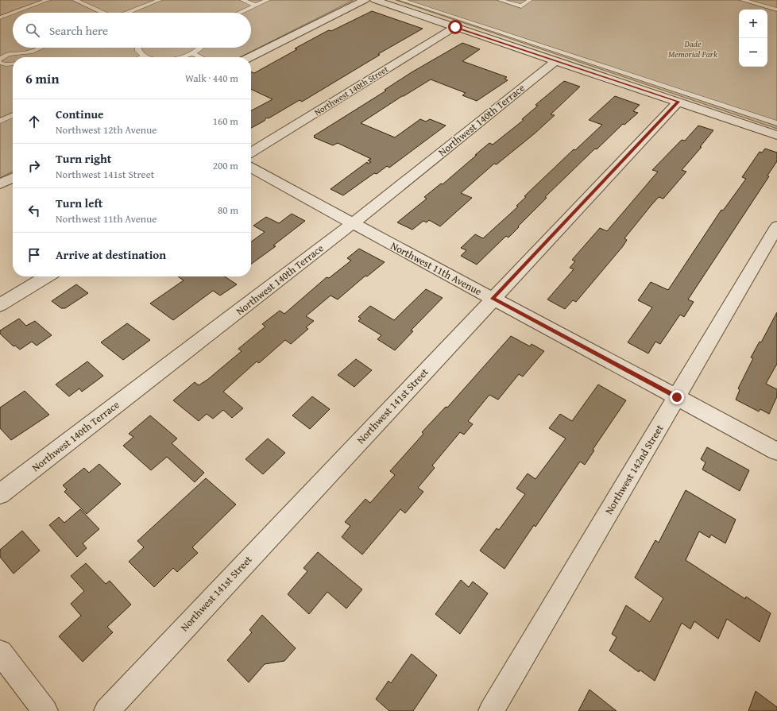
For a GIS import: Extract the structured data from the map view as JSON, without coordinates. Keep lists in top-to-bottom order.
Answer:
{
  "streets": {
    "street": [
      "Northwest 140th Street",
      "Northwest 140th Terrace",
      "Northwest 11th Avenue",
      "Northwest 141st Street",
      "Northwest 142nd Street"
    ]
  },
  "crossings": [
    ["Northwest 140th Terrace", "Northwest 11th Avenue"],
    ["Northwest 11th Avenue", "Northwest 141st Street"],
    ["Northwest 11th Avenue", "Northwest 142nd Street"]
  ],
  "parks": ["Dade Memorial Park"],
  "page": {
    "map_buttons": ["+", "−"],
    "search": "Search here",
    "heading": ["6 min", "Walk · 440 m"],
    "list": [
      ["Continue", "Northwest 12th Avenue", "160 m"],
      ["Turn right", "Northwest 141st Street", "200 m"],
      ["Turn left", "Northwest 11th Avenue", "80 m"],
      "Arrive at destination"
    ]
  }
}
